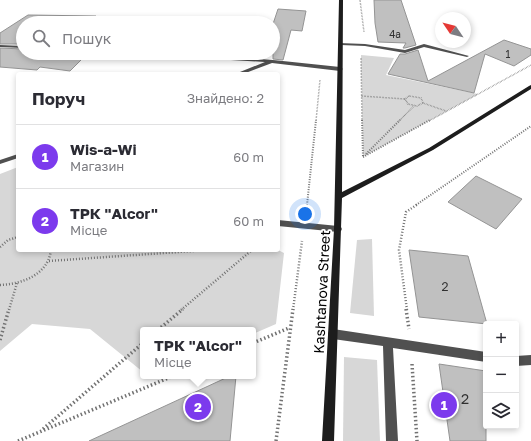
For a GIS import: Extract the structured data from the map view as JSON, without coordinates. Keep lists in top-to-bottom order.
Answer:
{
  "streets": {
    "street": ["Kashtanova Street"]
  },
  "house_numbers": [
    "4а",
    "1",
    "2",
    "2"
  ],
  "north": "top left",
  "page": {
    "search": "Пошук",
    "heading": ["Поруч", "Знайдено: 2"],
    "list": [
      {
        "mark": "1",
        "name": "Wis-a-Wi",
        "note": "Магазин",
        "value": "60 m"
      },
      {
        "mark": "2",
        "name": "ТРК \"Alcor\"",
        "note": "Місце",
        "value": "60 m"
      }
    ],
    "map_buttons": ["+", "−"],
    "popup": ["ТРК \"Alcor\"", "Місце"],
    "pins": ["1", "2"]
  }
}
